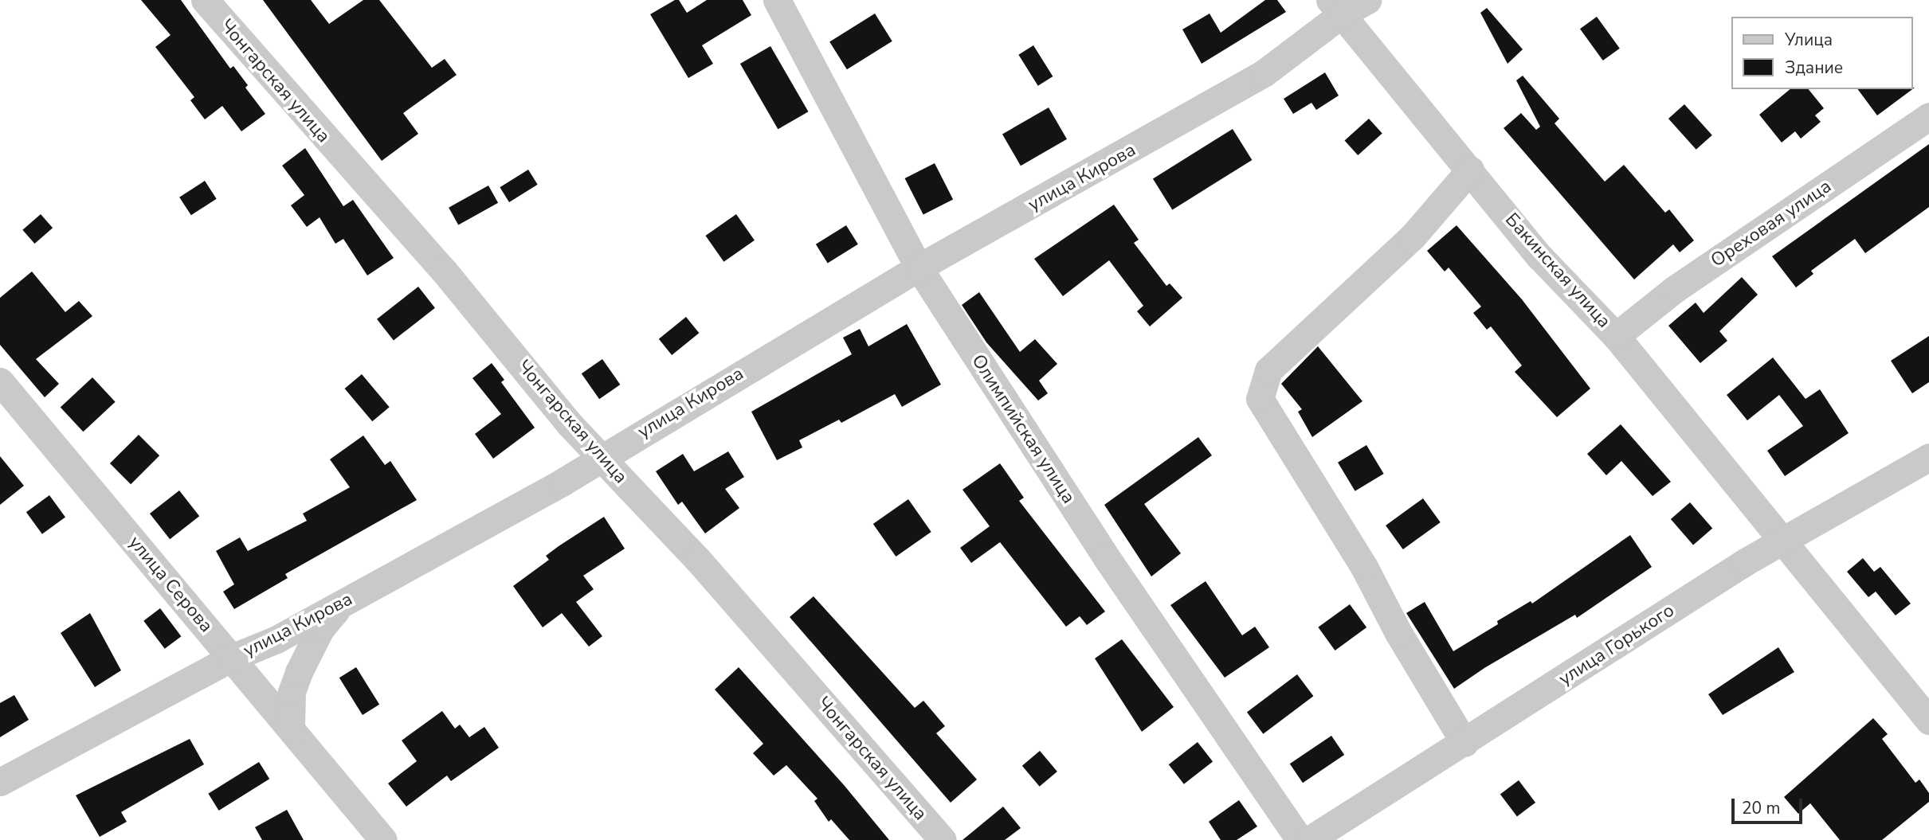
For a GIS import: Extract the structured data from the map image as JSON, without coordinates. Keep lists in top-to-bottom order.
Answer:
{
  "streets": {
    "street": [
      "Чонгарская улица",
      "улица Кирова",
      "Ореховая улица",
      "Бакинская улица",
      "Олимпийская улица",
      "улица Серова",
      "улица Горького"
    ]
  },
  "crossings": [
    ["Чонгарская улица", "улица Кирова"],
    ["улица Кирова", "Бакинская улица"],
    ["улица Кирова", "Олимпийская улица"],
    ["улица Кирова", "улица Серова"],
    ["Ореховая улица", "Бакинская улица"],
    ["Бакинская улица", "улица Горького"]
  ],
  "legend": ["Улица", "Здание"],
  "scale_bar": "20 m"
}
